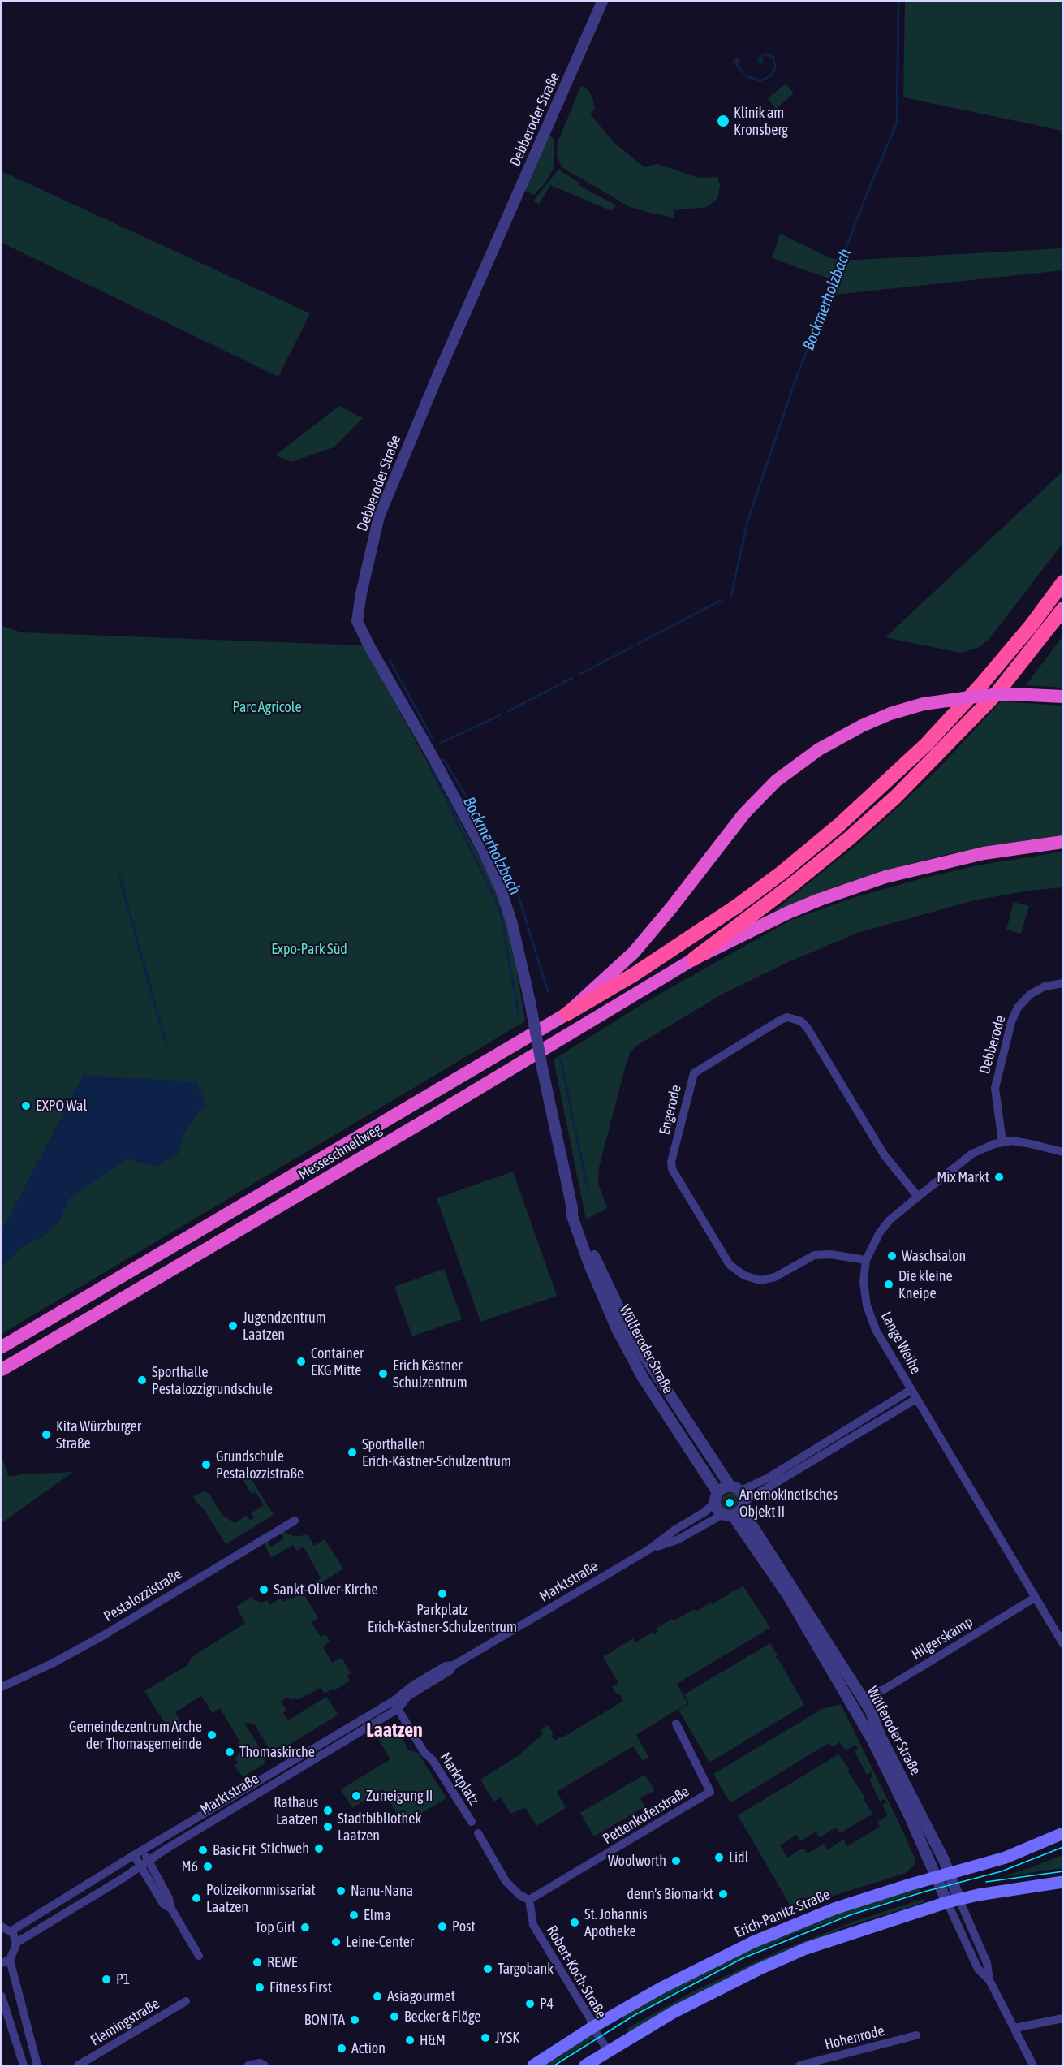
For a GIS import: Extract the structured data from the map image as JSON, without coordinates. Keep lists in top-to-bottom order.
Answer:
{
  "streets": {
    "highway": ["Messeschnellweg"],
    "main road": ["Erich-Panitz-Straße"],
    "street": [
      "Debberoder Straße",
      "Debberode",
      "Engerode",
      "Lange Weihe",
      "Wülferoder Straße",
      "Marktstraße",
      "Pestalozzistraße",
      "Hilgerskamp",
      "Marktplatz",
      "Pettenkoferstraße",
      "Robert-Koch-Straße",
      "Flemingstraße",
      "Hohenrode"
    ]
  },
  "crossings": [
    ["Debberoder Straße", "Wülferoder Straße"],
    ["Debberode", "Lange Weihe"],
    ["Engerode", "Lange Weihe"],
    ["Lange Weihe", "Marktstraße"],
    ["Lange Weihe", "Hilgerskamp"],
    ["Wülferoder Straße", "Marktstraße"],
    ["Wülferoder Straße", "Hilgerskamp"],
    ["Wülferoder Straße", "Erich-Panitz-Straße"],
    ["Marktstraße", "Marktplatz"],
    ["Pettenkoferstraße", "Robert-Koch-Straße"],
    ["Erich-Panitz-Straße", "Robert-Koch-Straße"]
  ],
  "districts": ["Laatzen"],
  "water": ["Bockmerholzbach"],
  "parks": ["Parc Agricole", "Expo-Park Süd"],
  "places": [
    "Klinik am Kronsberg",
    "EXPO Wal",
    "Mix Markt",
    "Waschsalon",
    "Die kleine Kneipe",
    "Jugendzentrum Laatzen",
    "Container EKG Mitte",
    "Erich Kästner Schulzentrum",
    "Sporthalle Pestalozzigrundschule",
    "Kita Würzburger Straße",
    "Sporthallen Erich-Kästner-Schulzentrum",
    "Grundschule Pestalozzistraße",
    "Anemokinetisches Objekt II",
    "Sankt-Oliver-Kirche",
    "Parkplatz Erich-Kästner-Schulzentrum",
    "Gemeindezentrum Arche der Thomasgemeinde",
    "Thomaskirche",
    "Zuneigung II",
    "Rathaus Laatzen",
    "Stadtbibliothek Laatzen",
    "Stichweh",
    "Basic Fit",
    "Lidl",
    "Woolworth",
    "M6",
    "Nanu-Nana",
    "denn's Biomarkt",
    "Polizeikommissariat Laatzen",
    "Elma",
    "St. Johannis Apotheke",
    "Post",
    "Top Girl",
    "Leine-Center",
    "REWE",
    "Targobank",
    "P1",
    "Fitness First",
    "Asiagourmet",
    "P4",
    "Becker & Flöge",
    "BONITA",
    "JYSK",
    "H&M",
    "Action"
  ]
}
